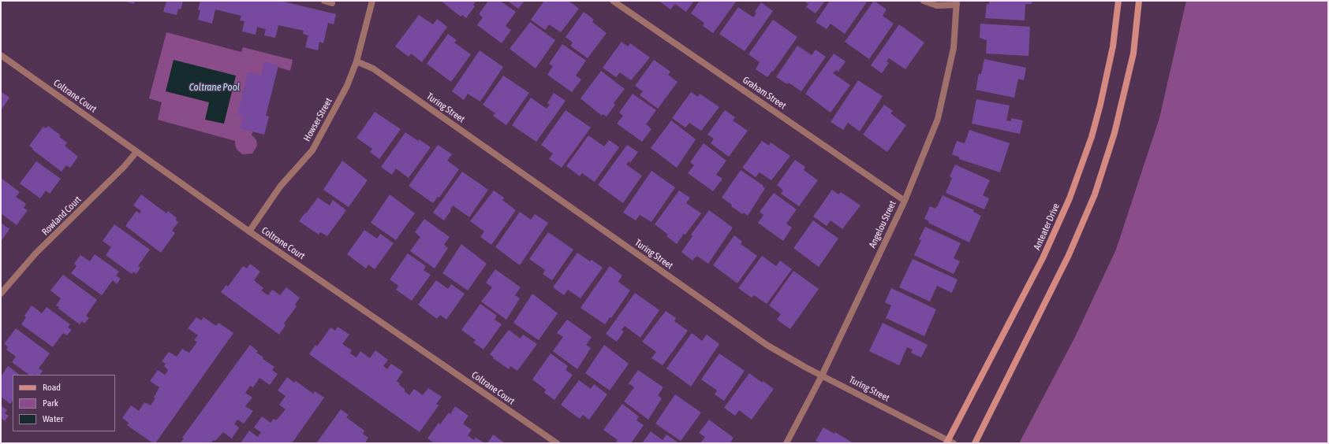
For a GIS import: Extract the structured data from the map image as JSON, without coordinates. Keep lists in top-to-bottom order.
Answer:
{
  "streets": {
    "main road": ["Anteater Drive"],
    "street": [
      "Graham Street",
      "Coltrane Court",
      "Turing Street",
      "Howser Street",
      "Rowland Court",
      "Angelou Street"
    ]
  },
  "crossings": [
    ["Graham Street", "Angelou Street"],
    ["Coltrane Court", "Howser Street"],
    ["Coltrane Court", "Rowland Court"],
    ["Turing Street", "Howser Street"],
    ["Turing Street", "Angelou Street"],
    ["Turing Street", "Anteater Drive"]
  ],
  "water": ["Coltrane Pool"],
  "legend": ["Road", "Park", "Water"]
}
